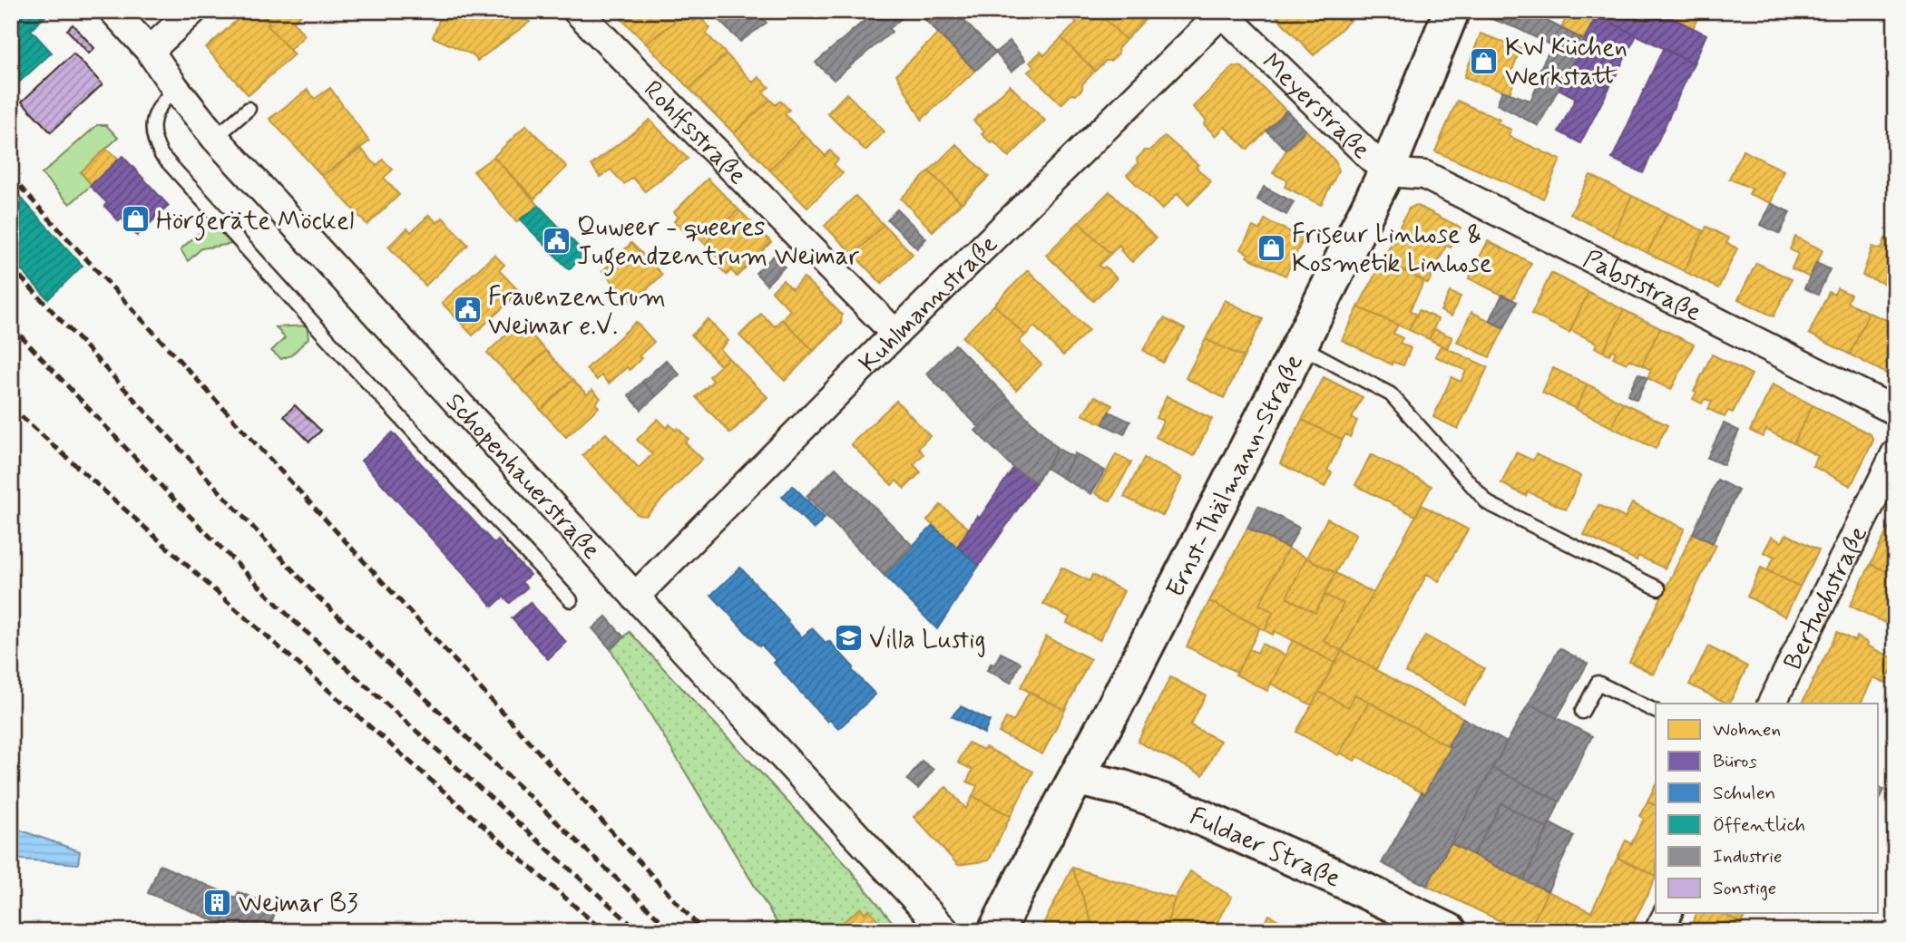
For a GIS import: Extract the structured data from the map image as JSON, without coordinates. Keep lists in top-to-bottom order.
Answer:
{
  "streets": {
    "street": [
      "Meyerstraße",
      "Rohlfsstraße",
      "Pabststraße",
      "Kuhlmannstraße",
      "Schopenhauerstraße",
      "Ernst-Thälmann-Straße",
      "Bertuchstraße",
      "Fuldaer Straße"
    ]
  },
  "crossings": [
    ["Meyerstraße", "Pabststraße"],
    ["Meyerstraße", "Kuhlmannstraße"],
    ["Meyerstraße", "Ernst-Thälmann-Straße"],
    ["Rohlfsstraße", "Kuhlmannstraße"],
    ["Pabststraße", "Ernst-Thälmann-Straße"],
    ["Kuhlmannstraße", "Schopenhauerstraße"],
    ["Ernst-Thälmann-Straße", "Fuldaer Straße"]
  ],
  "places": {
    "shop": ["KW Küchen Werkstatt", "Hörgeräte Möckel", "Friseur Linhose & Kosmetik Linhose"],
    "public building": ["Quweer - queeres Jugendzentrum Weimar", "Frauenzentrum Weimar e.V."],
    "school or university": ["Villa Lustig"],
    "building": ["Weimar B3"]
  },
  "legend": [
    "Wohnen",
    "Büros",
    "Schulen",
    "Öffentlich",
    "Industrie",
    "Sonstige"
  ]
}
